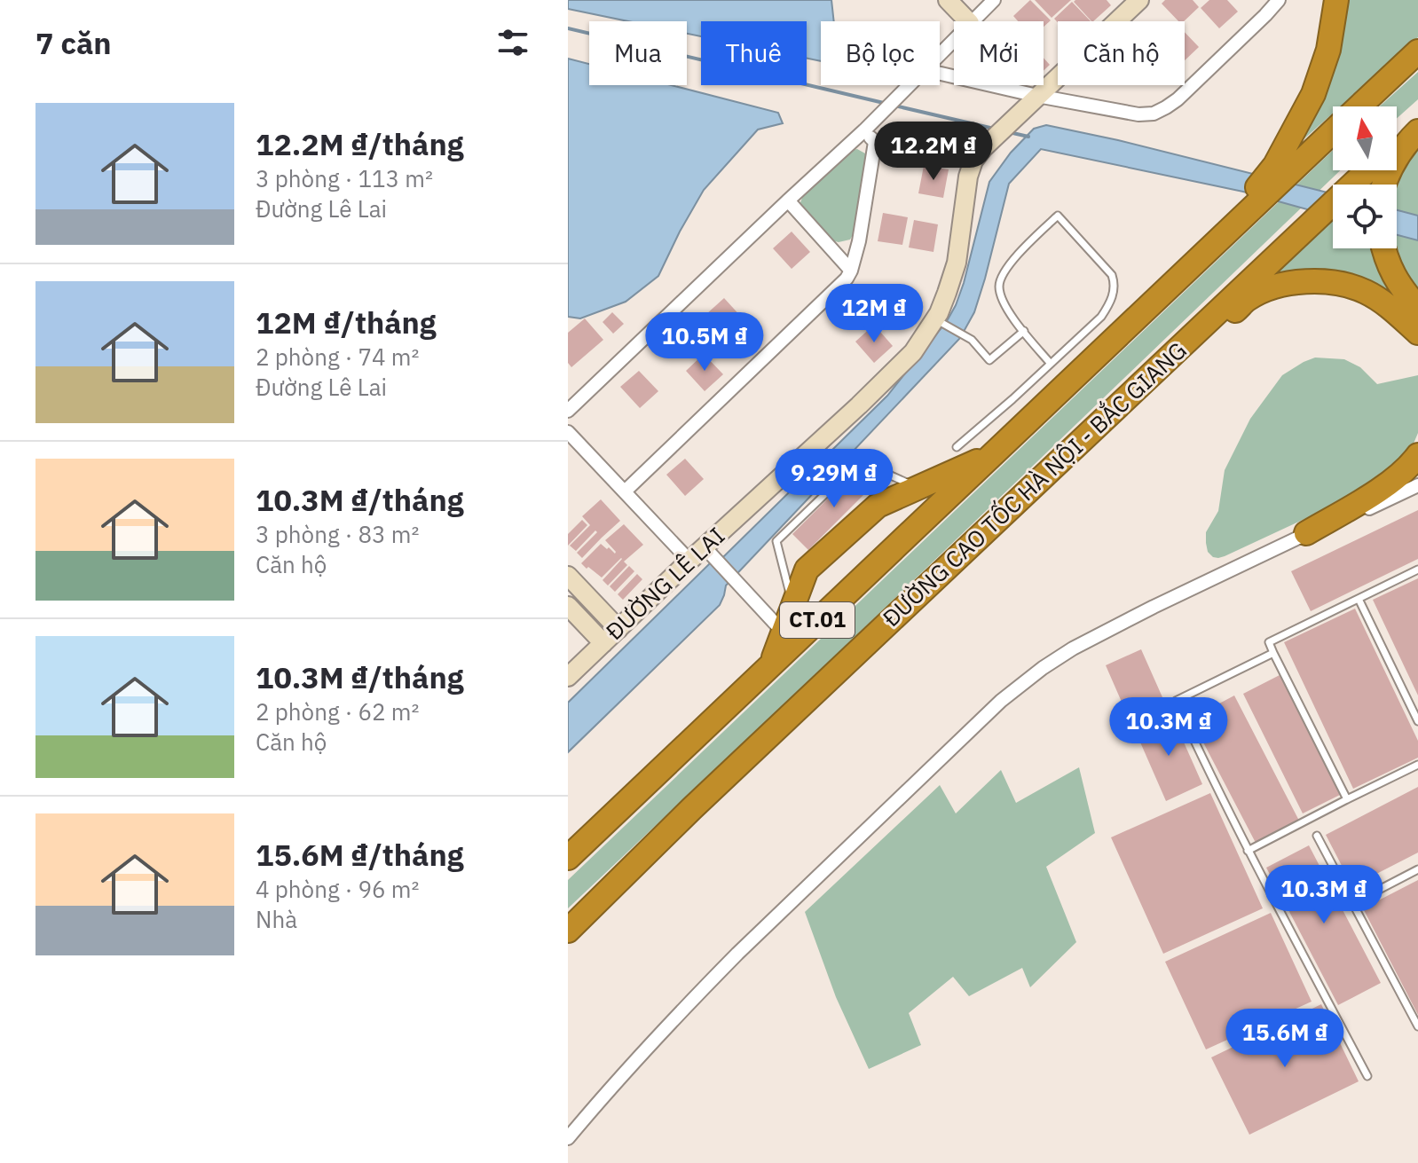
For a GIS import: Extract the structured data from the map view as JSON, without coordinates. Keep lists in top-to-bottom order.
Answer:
{
  "streets": {
    "highway": ["ĐƯỜNG CAO TỐC HÀ NỘI - BẮC GIANG", "CT.01"],
    "street": ["ĐƯỜNG LÊ LAI"]
  },
  "north": "top",
  "page": {
    "heading": "7 căn",
    "chip": [
      "Mua",
      "Thuê",
      "Bộ lọc",
      "Mới",
      "Căn hộ"
    ],
    "list": [
      {
        "name": "12.2M ₫/tháng",
        "note": "3 phòng · 113 m² · Đường Lê Lai"
      },
      {
        "name": "12M ₫/tháng",
        "note": "2 phòng · 74 m² · Đường Lê Lai"
      },
      {
        "name": "10.3M ₫/tháng",
        "note": "3 phòng · 83 m² · Căn hộ"
      },
      {
        "name": "10.3M ₫/tháng",
        "note": "2 phòng · 62 m² · Căn hộ"
      },
      {
        "name": "15.6M ₫/tháng",
        "note": "4 phòng · 96 m² · Nhà"
      }
    ],
    "price": [
      "12.2M ₫",
      "12M ₫",
      "10.5M ₫",
      "9.29M ₫",
      "10.3M ₫",
      "10.3M ₫",
      "15.6M ₫"
    ]
  }
}
